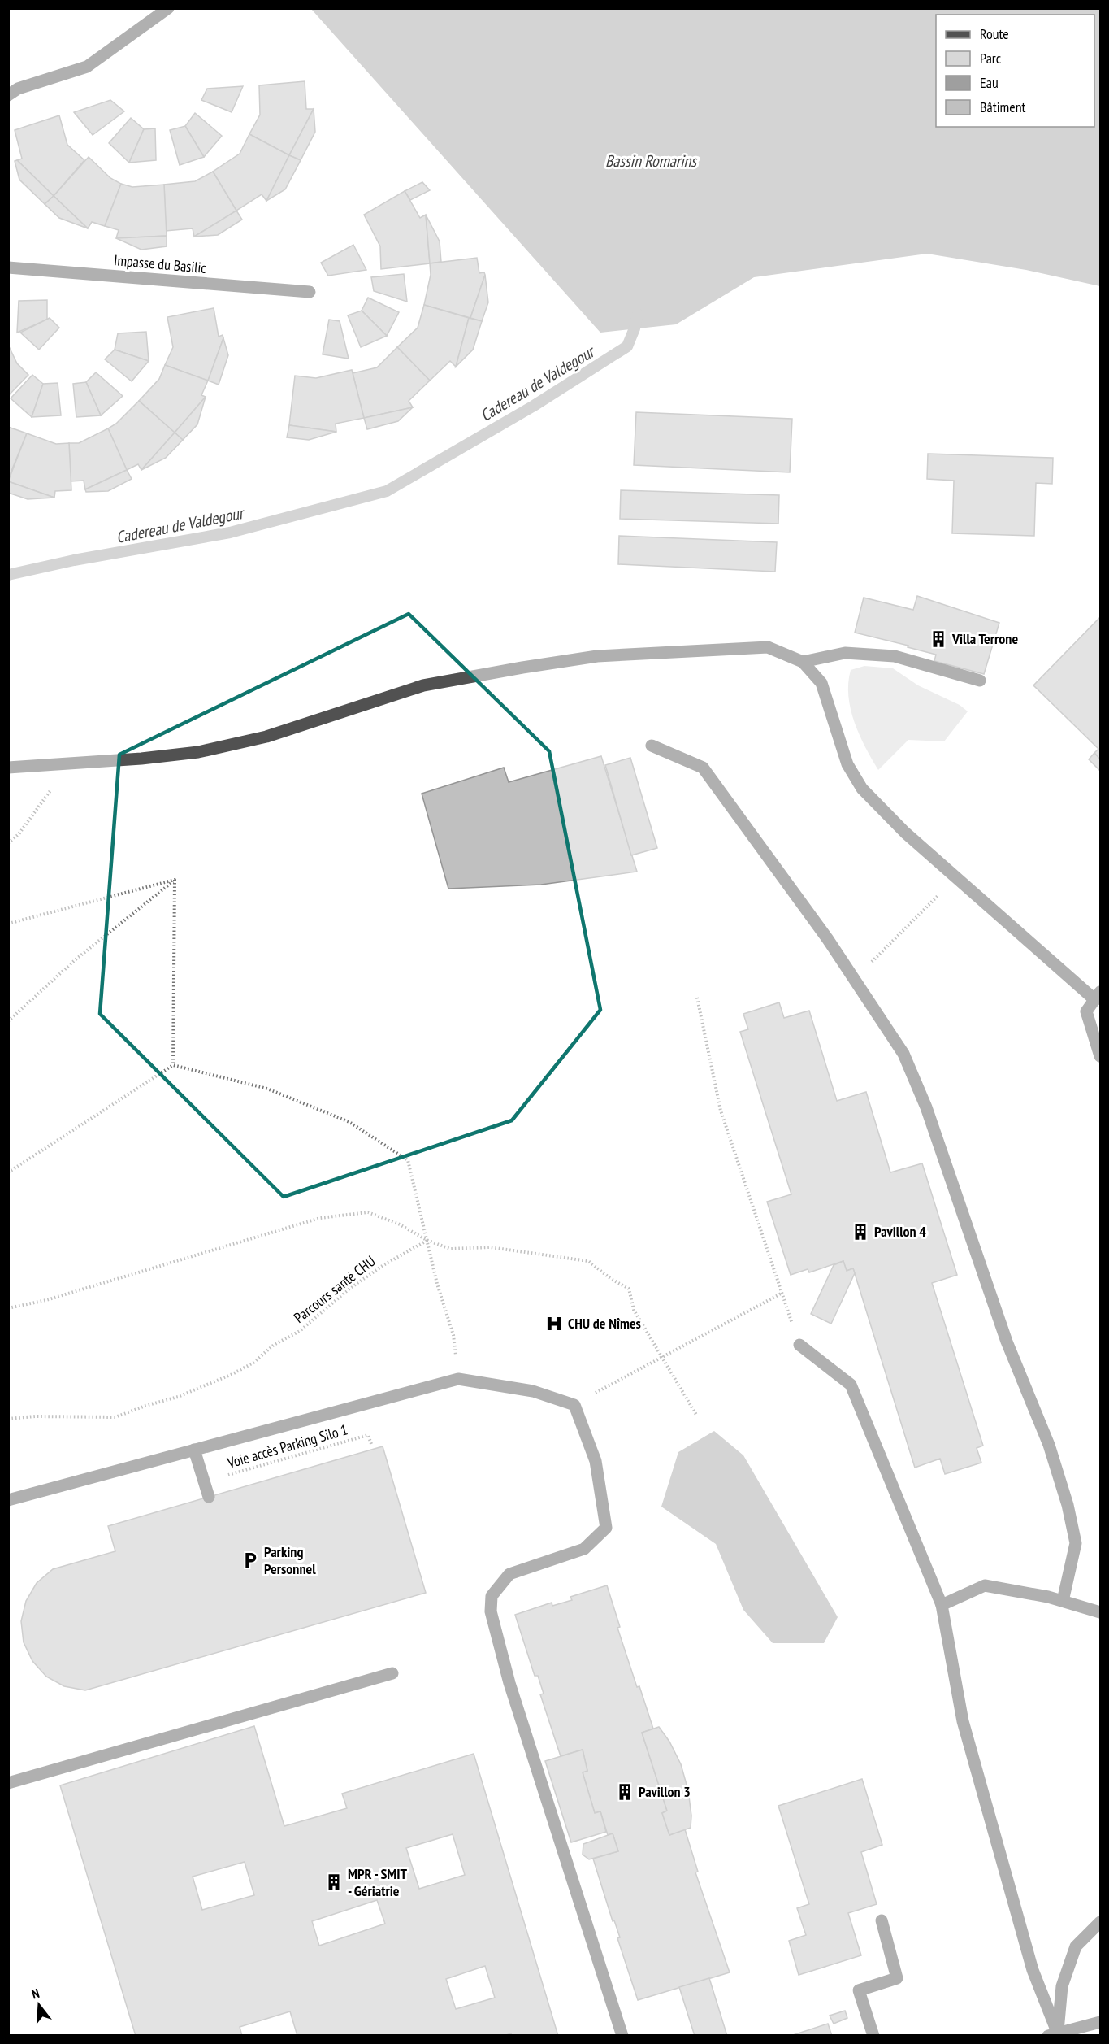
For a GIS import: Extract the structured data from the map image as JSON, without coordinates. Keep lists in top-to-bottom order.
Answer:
{
  "streets": {
    "street": ["Impasse du Basilic"],
    "path": ["Parcours santé CHU", "Voie accès Parking Silo 1"]
  },
  "water": ["Bassin Romarins", "Cadereau de Valdegour"],
  "places": {
    "building": [
      "Villa Terrone",
      "Pavillon 4",
      "Pavillon 3",
      "MPR - SMIT - Gériatrie"
    ],
    "hospital": ["CHU de Nîmes"],
    "parking": ["Parking Personnel"]
  },
  "legend": [
    "Route",
    "Parc",
    "Eau",
    "Bâtiment"
  ],
  "north": "top"
}
